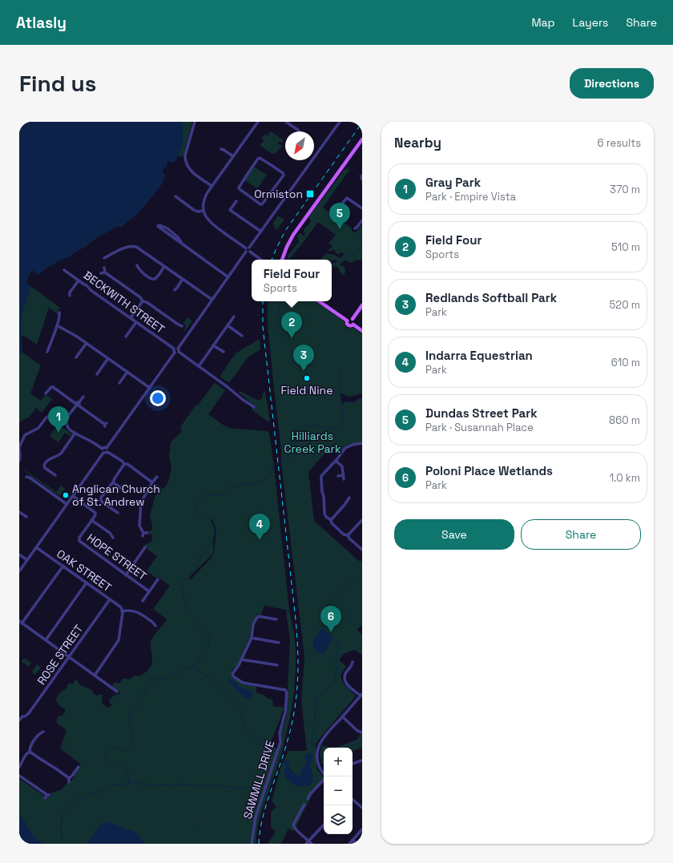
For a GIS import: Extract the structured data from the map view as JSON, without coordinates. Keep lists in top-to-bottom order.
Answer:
{
  "streets": {
    "street": [
      "BECKWITH STREET",
      "HOPE STREET",
      "OAK STREET",
      "ROSE STREET",
      "SAWMILL DRIVE"
    ]
  },
  "crossings": [
    ["OAK STREET", "ROSE STREET"]
  ],
  "parks": ["Hilliards Creek Park"],
  "places": {
    "transit": ["Ormiston"],
    "other": ["Field Nine", "Anglican Church of St. Andrew"]
  },
  "north": "bottom left",
  "page": {
    "header": "Atlasly",
    "nav": ["Map", "Layers", "Share"],
    "buttons": [
      "Directions",
      ["Save", "Share"]
    ],
    "title": "Find us",
    "heading": ["Nearby", "6 results"],
    "list": [
      {
        "mark": "1",
        "name": "Gray Park",
        "note": "Park · Empire Vista",
        "value": "370 m"
      },
      {
        "mark": "2",
        "name": "Field Four",
        "note": "Sports",
        "value": "510 m"
      },
      {
        "mark": "3",
        "name": "Redlands Softball Park",
        "note": "Park",
        "value": "520 m"
      },
      {
        "mark": "4",
        "name": "Indarra Equestrian",
        "note": "Park",
        "value": "610 m"
      },
      {
        "mark": "5",
        "name": "Dundas Street Park",
        "note": "Park · Susannah Place",
        "value": "860 m"
      },
      {
        "mark": "6",
        "name": "Poloni Place Wetlands",
        "note": "Park",
        "value": "1.0 km"
      }
    ],
    "pins": [
      "5",
      "2",
      "3",
      "1",
      "4",
      "6"
    ],
    "popup": ["Field Four", "Sports"],
    "map_buttons": ["+", "−"]
  }
}
